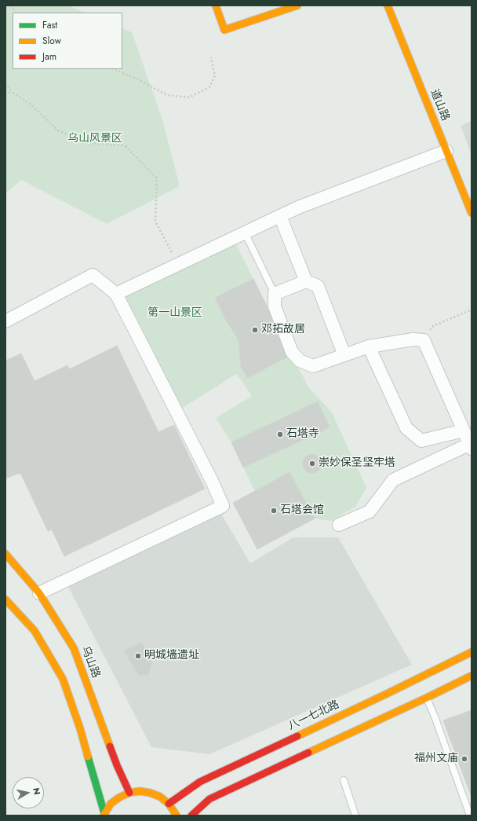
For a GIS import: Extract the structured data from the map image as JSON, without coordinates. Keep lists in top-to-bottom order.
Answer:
{
  "streets": {
    "main road": ["道山路", "乌山路", "八一七北路"]
  },
  "parks": ["乌山风景区", "第一山景区"],
  "places": [
    "邓拓故居",
    "石塔寺",
    "崇妙保圣坚牢塔",
    "石塔会馆",
    "明城墙遗址",
    "福州文庙"
  ],
  "legend": ["Fast", "Slow", "Jam"],
  "north": "right"
}
